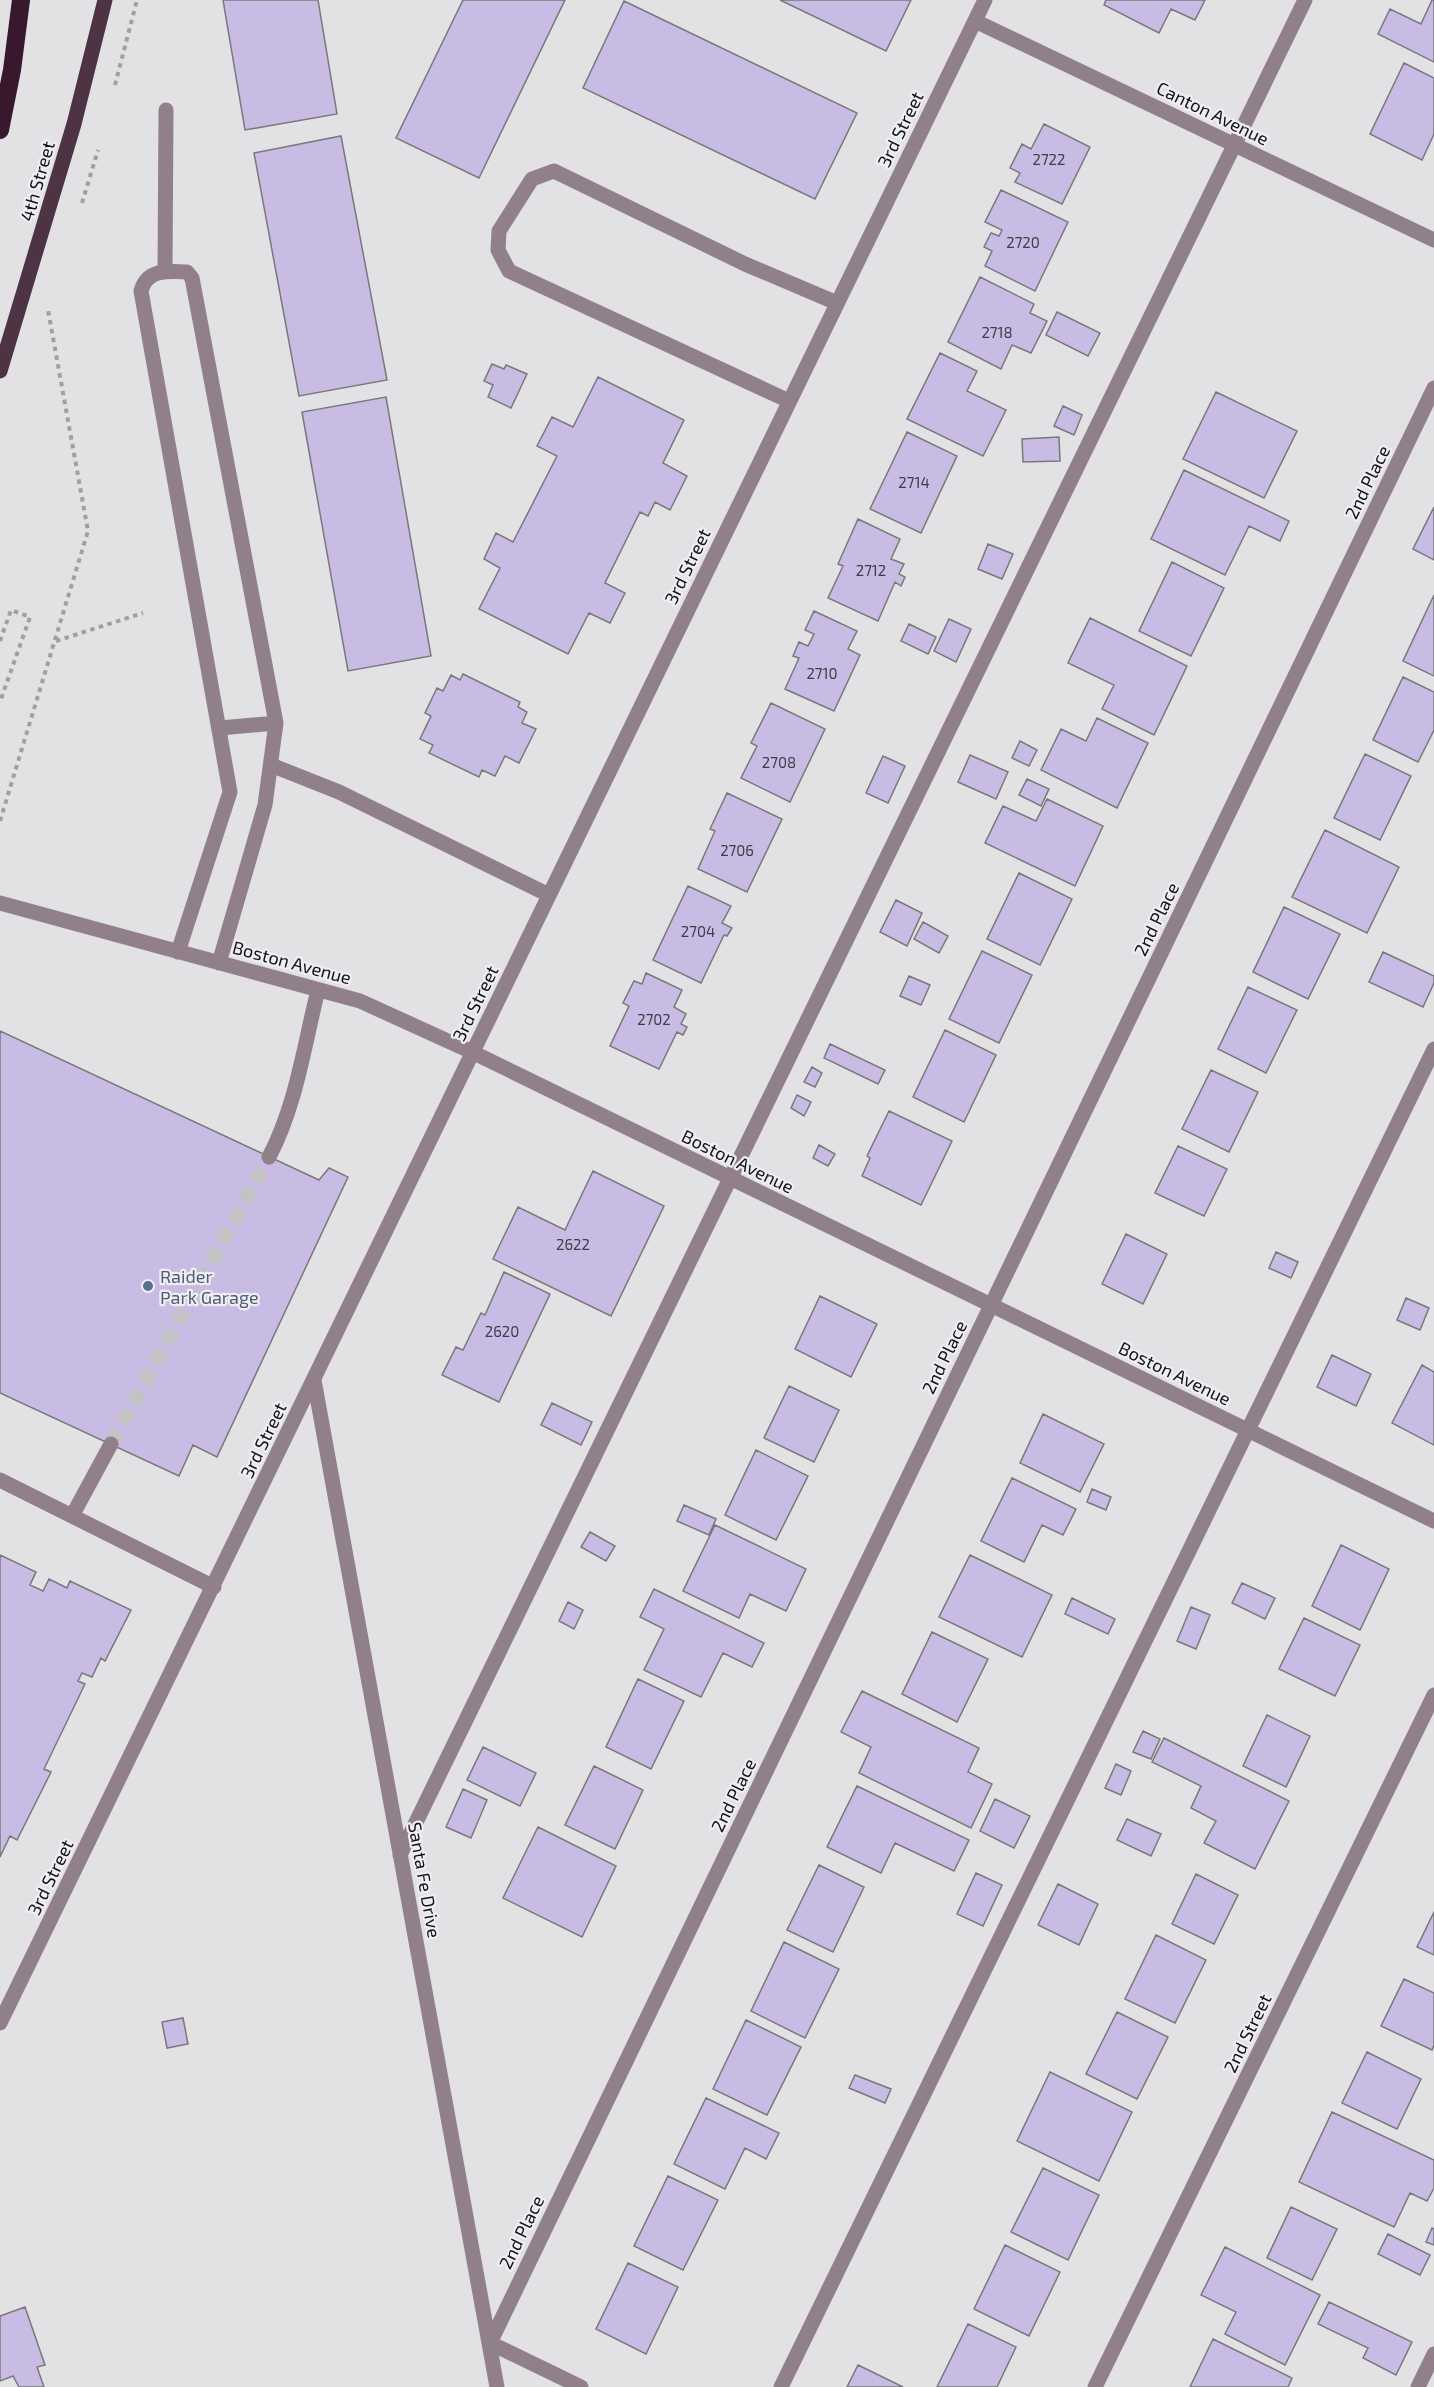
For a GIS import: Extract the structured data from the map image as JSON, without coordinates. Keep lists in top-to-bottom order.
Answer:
{
  "streets": {
    "main road": ["4th Street"],
    "street": [
      "Canton Avenue",
      "3rd Street",
      "2nd Place",
      "Boston Avenue",
      "Santa Fe Drive",
      "2nd Street"
    ]
  },
  "crossings": [
    ["Canton Avenue", "3rd Street"],
    ["3rd Street", "Boston Avenue"],
    ["3rd Street", "Santa Fe Drive"],
    ["2nd Place", "Boston Avenue"],
    ["2nd Place", "Santa Fe Drive"]
  ],
  "places": ["Raider Park Garage"],
  "house_numbers": [
    "2722",
    "2720",
    "2718",
    "2714",
    "2712",
    "2710",
    "2708",
    "2706",
    "2704",
    "2702",
    "2622",
    "2620"
  ]
}
